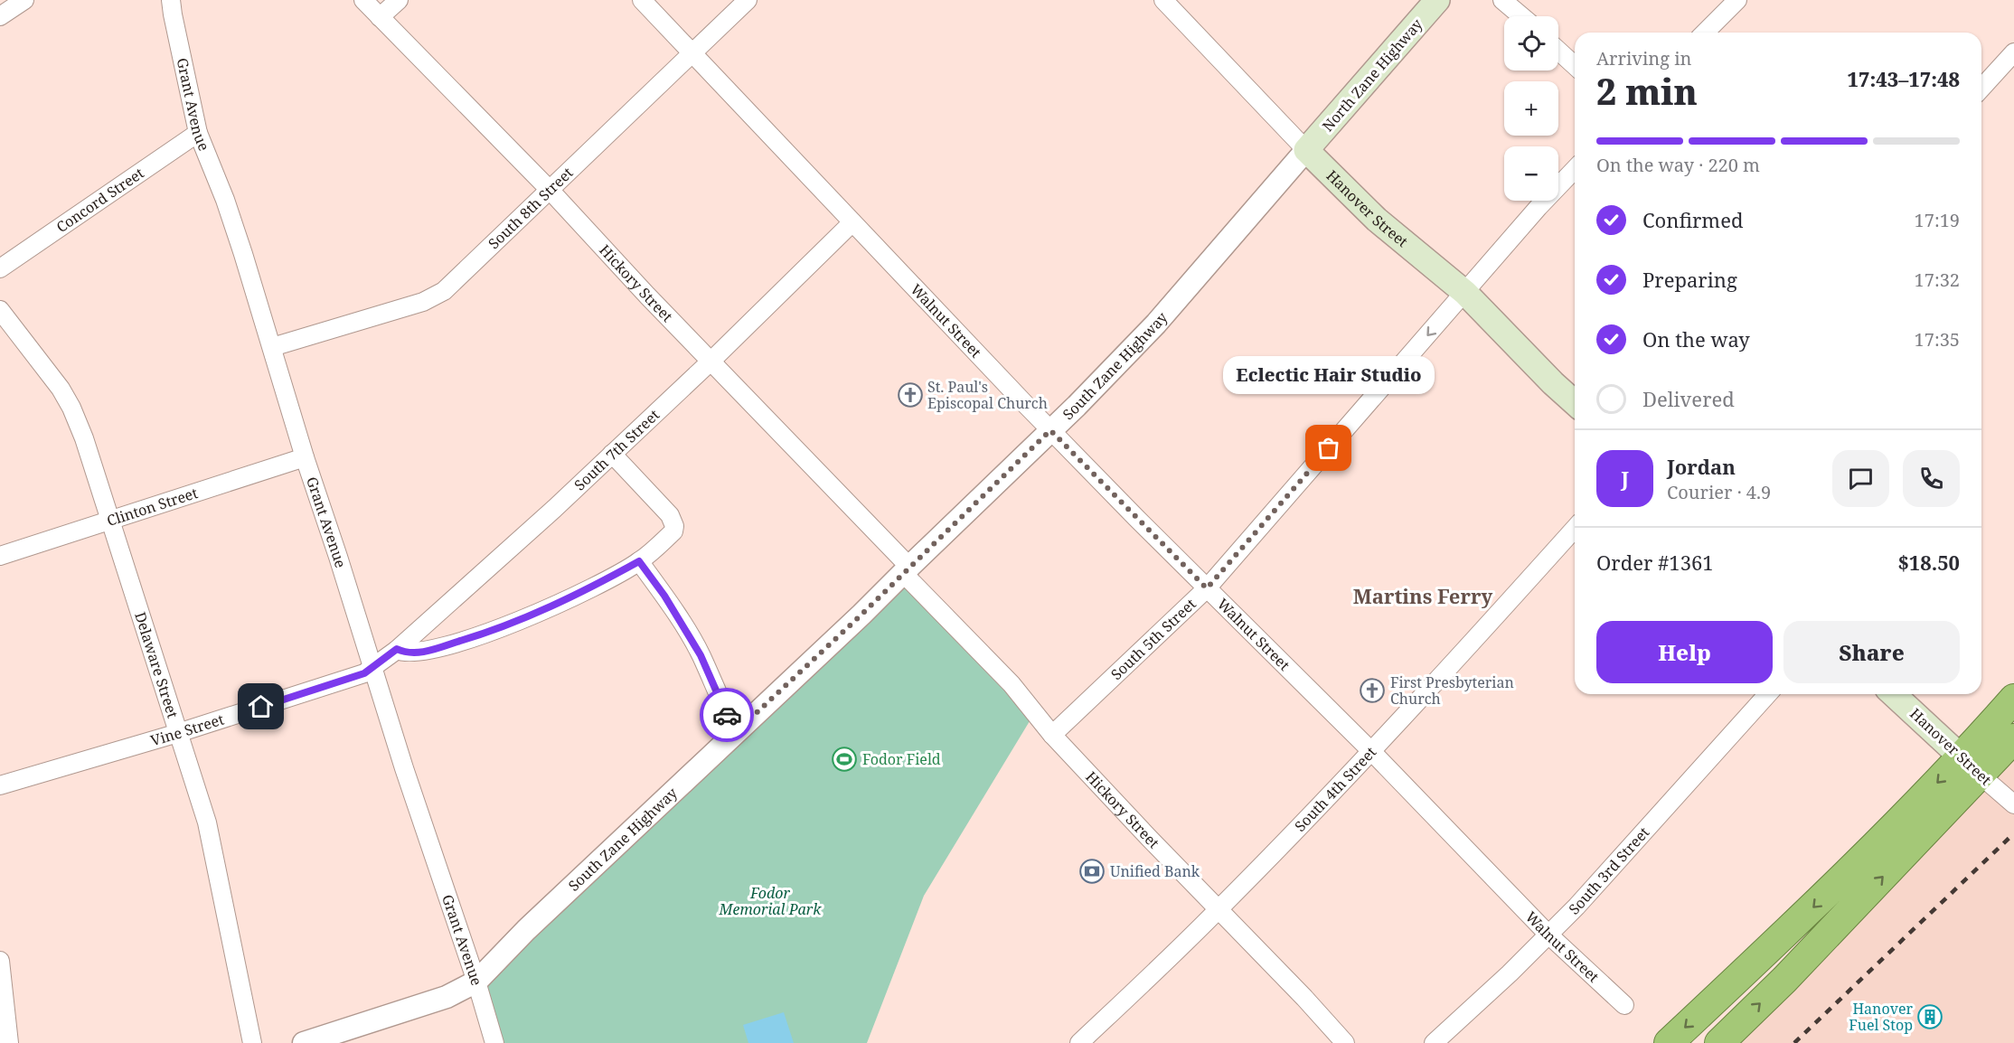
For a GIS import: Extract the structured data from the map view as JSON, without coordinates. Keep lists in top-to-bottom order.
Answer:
{
  "streets": {
    "main road": ["North Zane Highway", "Hanover Street"],
    "street": [
      "Grant Avenue",
      "Concord Street",
      "South 8th Street",
      "Hickory Street",
      "Walnut Street",
      "South Zane Highway",
      "South 7th Street",
      "Clinton Street",
      "South 5th Street",
      "Delaware Street",
      "Vine Street",
      "South 4th Street",
      "South 3rd Street"
    ]
  },
  "crossings": [
    ["North Zane Highway", "Hanover Street"],
    ["North Zane Highway", "South Zane Highway"],
    ["Grant Avenue", "Concord Street"],
    ["Grant Avenue", "South 8th Street"],
    ["Grant Avenue", "South Zane Highway"],
    ["Grant Avenue", "South 7th Street"],
    ["Grant Avenue", "Clinton Street"],
    ["Grant Avenue", "Vine Street"],
    ["Hanover Street", "South Zane Highway"],
    ["Hanover Street", "South 5th Street"],
    ["South 8th Street", "Hickory Street"],
    ["South 8th Street", "Walnut Street"],
    ["Hickory Street", "South Zane Highway"],
    ["Hickory Street", "South 7th Street"],
    ["Hickory Street", "South 5th Street"],
    ["Hickory Street", "South 4th Street"],
    ["Walnut Street", "South Zane Highway"],
    ["Walnut Street", "South 7th Street"],
    ["Walnut Street", "South 5th Street"],
    ["Walnut Street", "South 4th Street"],
    ["Walnut Street", "South 3rd Street"],
    ["South 7th Street", "Vine Street"],
    ["Clinton Street", "Delaware Street"],
    ["Delaware Street", "Vine Street"]
  ],
  "one_way": ["South 5th Street"],
  "districts": ["Martins Ferry"],
  "parks": ["Fodor Memorial Park"],
  "places": {
    "church": ["St. Paul's Episcopal Church", "First Presbyterian Church"],
    "other": ["Eclectic Hair Studio"],
    "sports": ["Fodor Field"],
    "bank": ["Unified Bank"],
    "building": ["Hanover Fuel Stop"]
  },
  "page": {
    "map_buttons": ["+", "−"],
    "heading": ["2 min", "Arriving in", "17:43–17:48"],
    "panel": [
      "Jordan",
      "Courier · 4.9",
      "Order #1361",
      "$18.50"
    ],
    "bar": "On the way · 220 m",
    "list": [
      ["Confirmed", "17:19"],
      ["Preparing", "17:32"],
      ["On the way", "17:35"],
      "Delivered"
    ],
    "bubble": "Eclectic Hair Studio",
    "round": "J",
    "buttons": ["Help", "Share"]
  }
}
